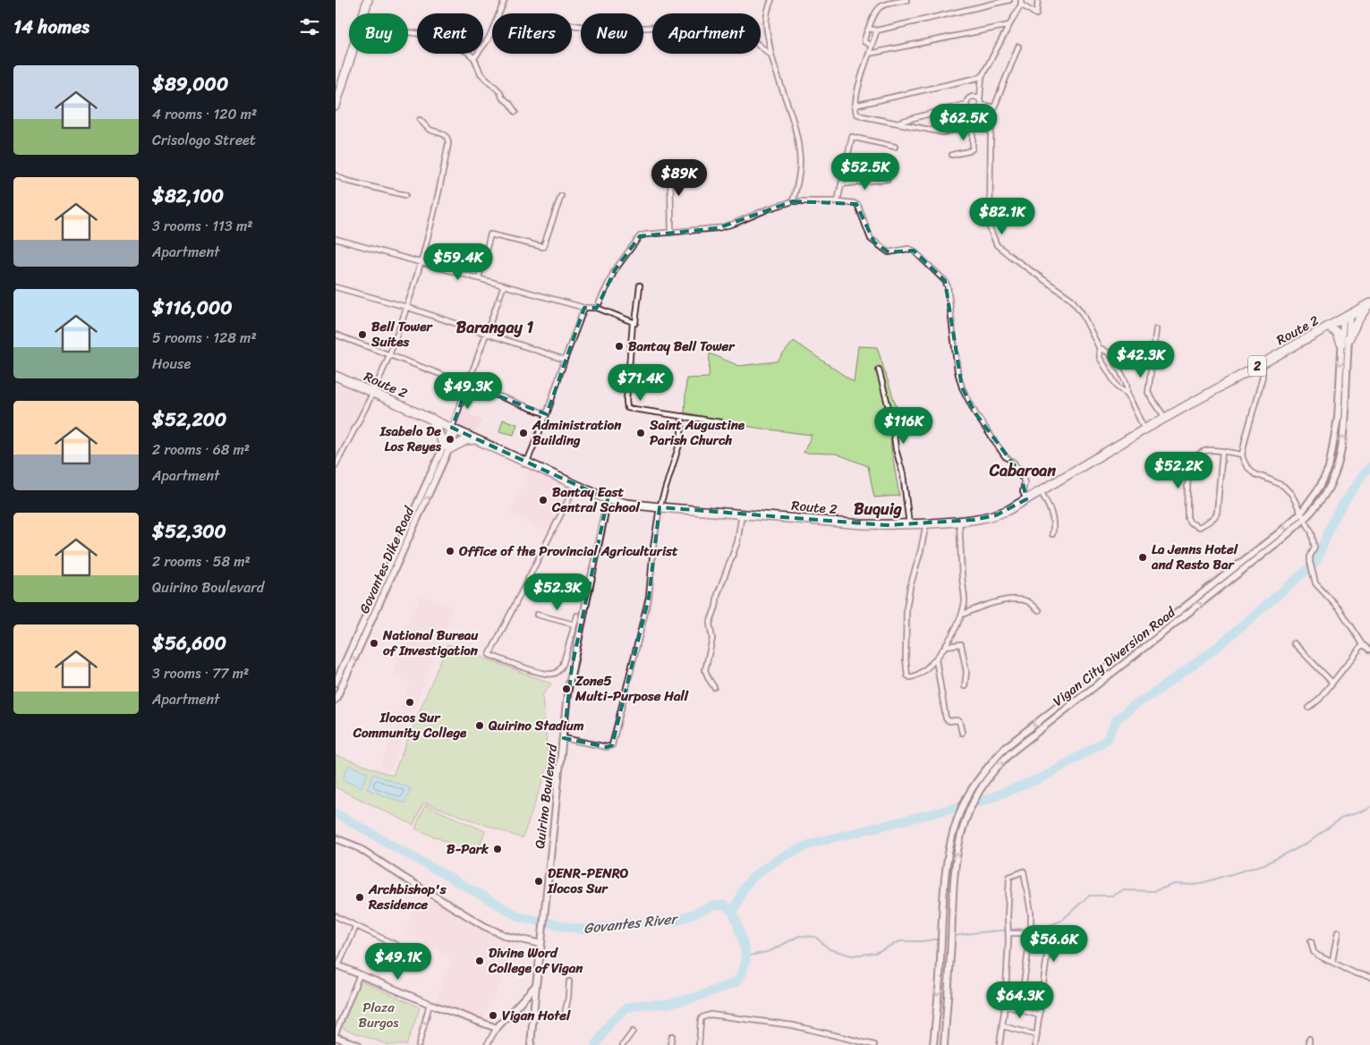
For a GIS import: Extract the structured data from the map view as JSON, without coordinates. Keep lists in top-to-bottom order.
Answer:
{
  "streets": {
    "highway": ["Route 2", "2"],
    "main road": ["Govantes Dike Road", "Vigan City Diversion Road", "Quirino Boulevard"]
  },
  "crossings": [
    ["Route 2", "Govantes Dike Road"],
    ["Route 2", "Vigan City Diversion Road"],
    ["Route 2", "Quirino Boulevard"]
  ],
  "districts": ["Barangay 1", "Cabaroan", "Buquig"],
  "water": ["Govantes River"],
  "parks": ["Plaza Burgos"],
  "places": [
    "Bell Tower Suites",
    "Bantay Bell Tower",
    "Administration Building",
    "Saint Augustine Parish Church",
    "Isabelo De Los Reyes",
    "Bantay East Central School",
    "Office of the Provincial Agriculturist",
    "La Jenns Hotel and Resto Bar",
    "National Bureau of Investigation",
    "Zone5 Multi-Purpose Hall",
    "Ilocos Sur Community College",
    "Quirino Stadium",
    "B-Park",
    "DENR-PENRO Ilocos Sur",
    "Archbishop's Residence",
    "Divine Word College of Vigan",
    "Vigan Hotel"
  ],
  "page": {
    "heading": "14 homes",
    "chip": [
      "Buy",
      "Rent",
      "Filters",
      "New",
      "Apartment"
    ],
    "list": [
      {
        "name": "$89,000",
        "note": "4 rooms · 120 m² · Crisologo Street"
      },
      {
        "name": "$82,100",
        "note": "3 rooms · 113 m² · Apartment"
      },
      {
        "name": "$116,000",
        "note": "5 rooms · 128 m² · House"
      },
      {
        "name": "$52,200",
        "note": "2 rooms · 68 m² · Apartment"
      },
      {
        "name": "$52,300",
        "note": "2 rooms · 58 m² · Quirino Boulevard"
      },
      {
        "name": "$56,600",
        "note": "3 rooms · 77 m² · Apartment"
      }
    ],
    "price": [
      "$62.5K",
      "$52.5K",
      "$89K",
      "$82.1K",
      "$59.4K",
      "$42.3K",
      "$71.4K",
      "$49.3K",
      "$116K",
      "$52.2K",
      "$52.3K",
      "$56.6K",
      "$49.1K",
      "$64.3K"
    ]
  }
}
